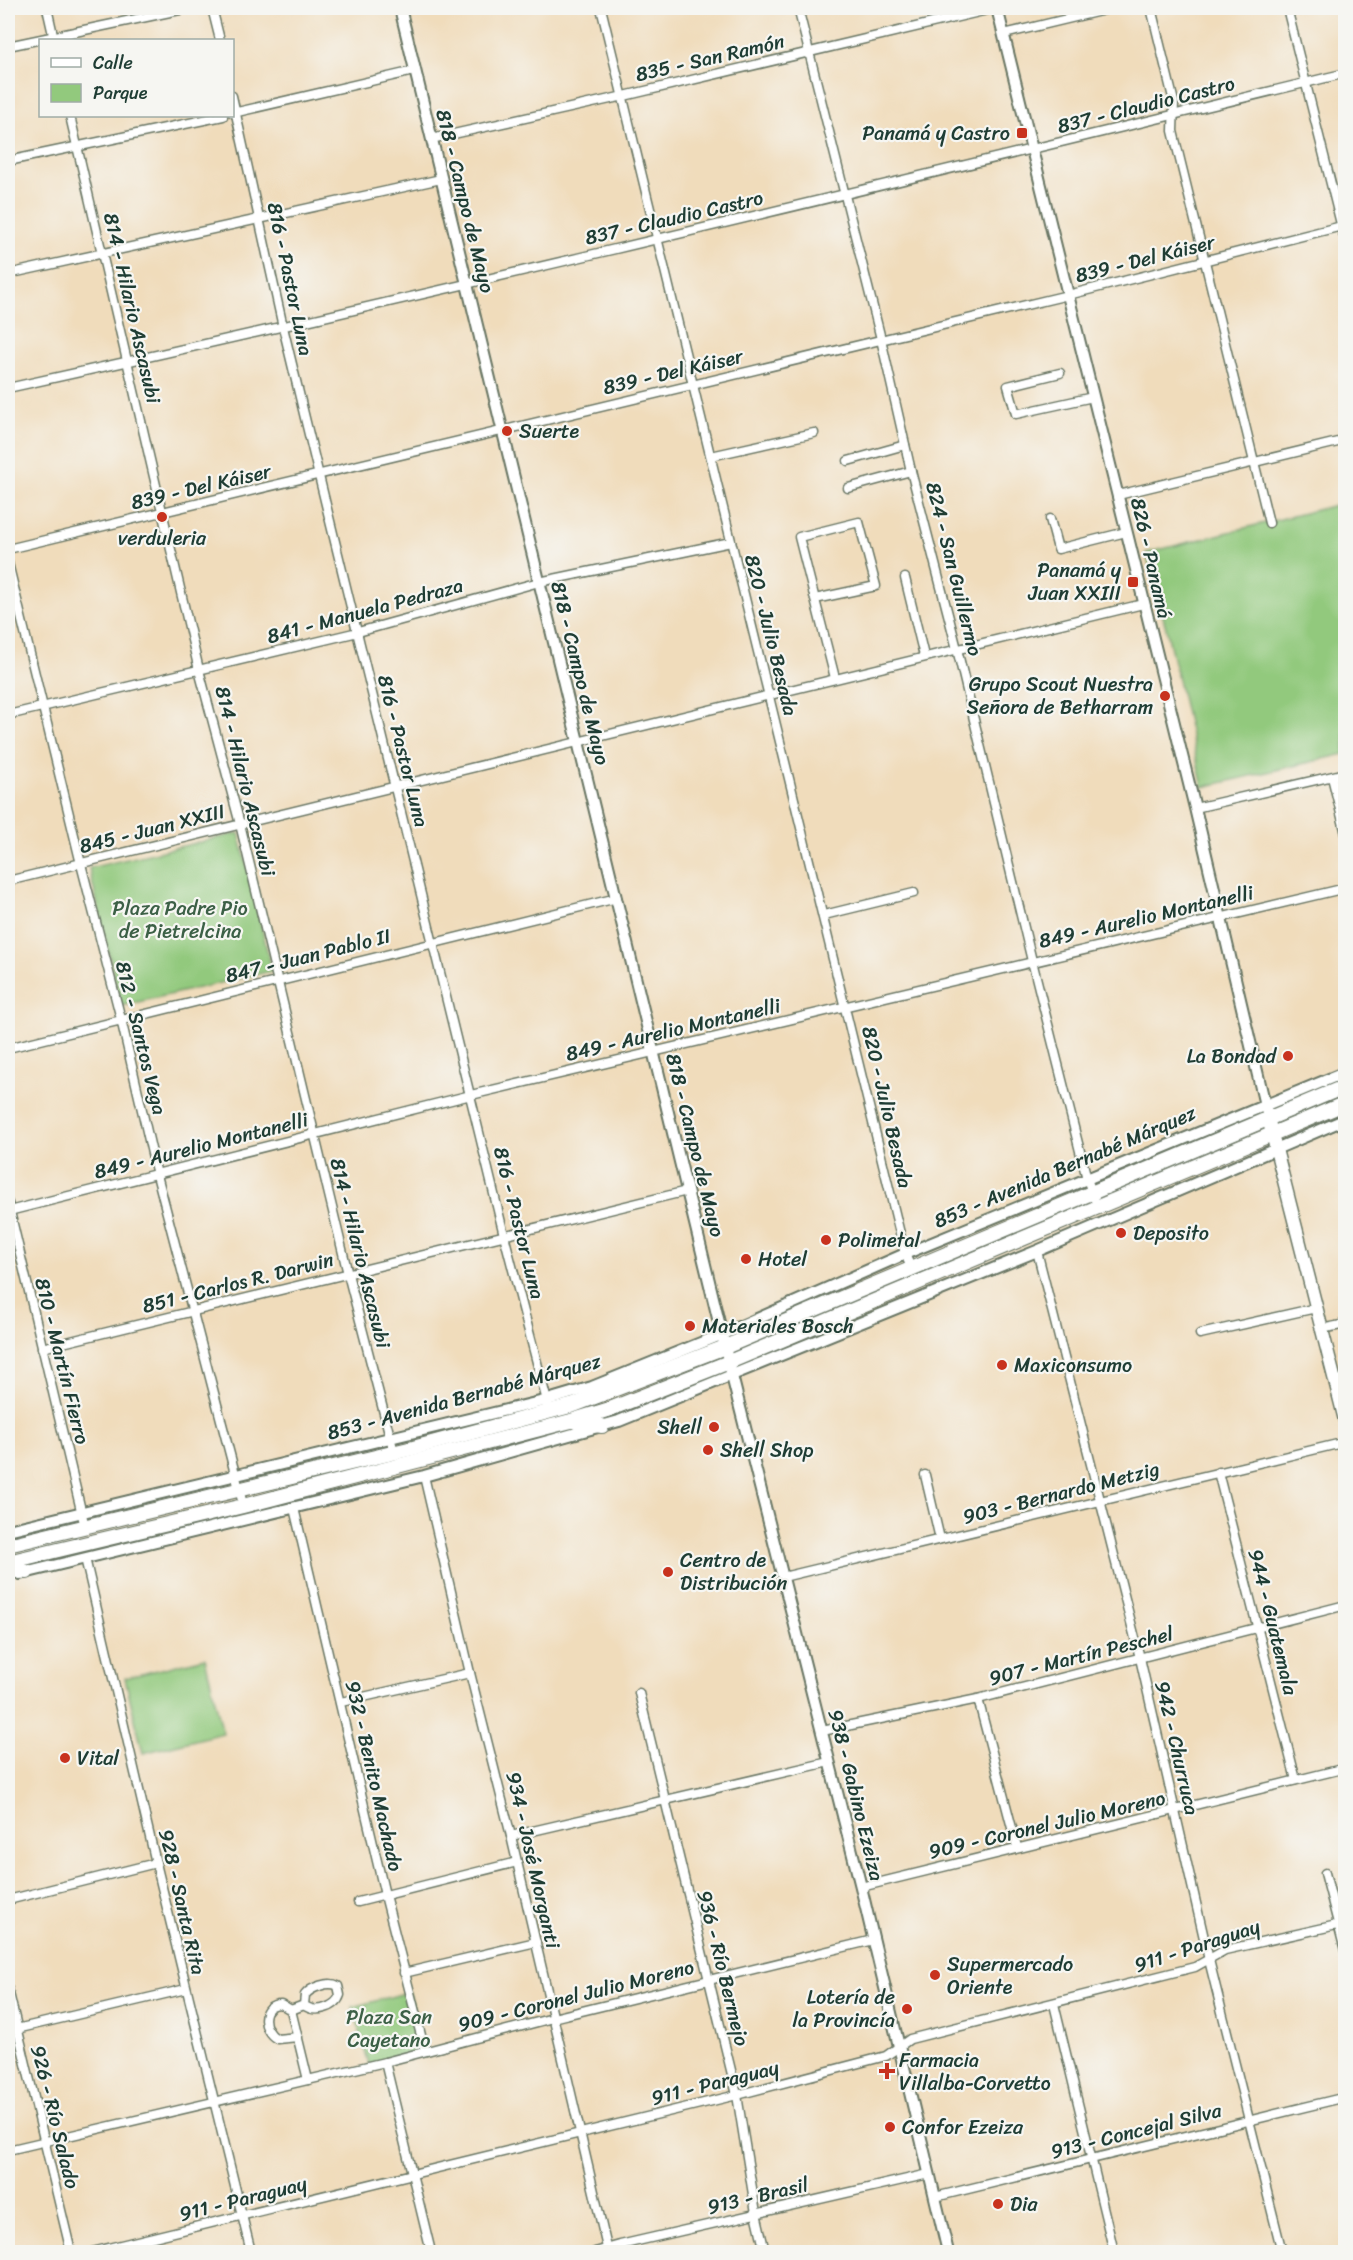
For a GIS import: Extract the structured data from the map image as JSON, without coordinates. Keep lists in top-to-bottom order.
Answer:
{
  "streets": {
    "main road": ["853 - Avenida Bernabé Márquez"],
    "street": [
      "835 - San Ramón",
      "837 - Claudio Castro",
      "818 - Campo de Mayo",
      "839 - Del Káiser",
      "816 - Pastor Luna",
      "814 - Hilario Ascasubi",
      "826 - Panamá",
      "824 - San Guillermo",
      "841 - Manuela Pedraza",
      "820 - Julio Besada",
      "845 - Juan XXIII",
      "849 - Aurelio Montanelli",
      "847 - Juan Pablo II",
      "812 - Santos Vega",
      "851 - Carlos R. Darwin",
      "810 - Martín Fierro",
      "903 - Bernardo Metzig",
      "944 - Guatemala",
      "907 - Martín Peschel",
      "942 - Churruca",
      "932 - Benito Machado",
      "938 - Gabino Ezeiza",
      "909 - Coronel Julio Moreno",
      "934 - José Morganti",
      "928 - Santa Rita",
      "911 - Paraguay",
      "936 - Río Bermejo",
      "926 - Río Salado",
      "913 - Concejal Silva",
      "913 - Brasil"
    ]
  },
  "crossings": [
    ["835 - San Ramón", "818 - Campo de Mayo"],
    ["835 - San Ramón", "826 - Panamá"],
    ["835 - San Ramón", "824 - San Guillermo"],
    ["835 - San Ramón", "820 - Julio Besada"],
    ["837 - Claudio Castro", "818 - Campo de Mayo"],
    ["837 - Claudio Castro", "816 - Pastor Luna"],
    ["837 - Claudio Castro", "814 - Hilario Ascasubi"],
    ["837 - Claudio Castro", "826 - Panamá"],
    ["837 - Claudio Castro", "824 - San Guillermo"],
    ["837 - Claudio Castro", "820 - Julio Besada"],
    ["818 - Campo de Mayo", "839 - Del Káiser"],
    ["818 - Campo de Mayo", "841 - Manuela Pedraza"],
    ["818 - Campo de Mayo", "845 - Juan XXIII"],
    ["818 - Campo de Mayo", "849 - Aurelio Montanelli"],
    ["818 - Campo de Mayo", "847 - Juan Pablo II"],
    ["818 - Campo de Mayo", "853 - Avenida Bernabé Márquez"],
    ["818 - Campo de Mayo", "851 - Carlos R. Darwin"],
    ["818 - Campo de Mayo", "938 - Gabino Ezeiza"],
    ["839 - Del Káiser", "816 - Pastor Luna"],
    ["839 - Del Káiser", "814 - Hilario Ascasubi"],
    ["839 - Del Káiser", "826 - Panamá"],
    ["839 - Del Káiser", "824 - San Guillermo"],
    ["839 - Del Káiser", "820 - Julio Besada"],
    ["816 - Pastor Luna", "841 - Manuela Pedraza"],
    ["816 - Pastor Luna", "845 - Juan XXIII"],
    ["816 - Pastor Luna", "849 - Aurelio Montanelli"],
    ["816 - Pastor Luna", "847 - Juan Pablo II"],
    ["816 - Pastor Luna", "853 - Avenida Bernabé Márquez"],
    ["816 - Pastor Luna", "851 - Carlos R. Darwin"],
    ["814 - Hilario Ascasubi", "841 - Manuela Pedraza"],
    ["814 - Hilario Ascasubi", "845 - Juan XXIII"],
    ["814 - Hilario Ascasubi", "849 - Aurelio Montanelli"],
    ["814 - Hilario Ascasubi", "847 - Juan Pablo II"],
    ["814 - Hilario Ascasubi", "853 - Avenida Bernabé Márquez"],
    ["814 - Hilario Ascasubi", "851 - Carlos R. Darwin"],
    ["826 - Panamá", "845 - Juan XXIII"],
    ["826 - Panamá", "849 - Aurelio Montanelli"],
    ["826 - Panamá", "853 - Avenida Bernabé Márquez"],
    ["824 - San Guillermo", "845 - Juan XXIII"],
    ["824 - San Guillermo", "849 - Aurelio Montanelli"],
    ["824 - San Guillermo", "853 - Avenida Bernabé Márquez"],
    ["841 - Manuela Pedraza", "820 - Julio Besada"],
    ["841 - Manuela Pedraza", "812 - Santos Vega"],
    ["820 - Julio Besada", "845 - Juan XXIII"],
    ["820 - Julio Besada", "849 - Aurelio Montanelli"],
    ["820 - Julio Besada", "853 - Avenida Bernabé Márquez"],
    ["845 - Juan XXIII", "812 - Santos Vega"],
    ["849 - Aurelio Montanelli", "812 - Santos Vega"],
    ["849 - Aurelio Montanelli", "810 - Martín Fierro"],
    ["847 - Juan Pablo II", "812 - Santos Vega"],
    ["812 - Santos Vega", "853 - Avenida Bernabé Márquez"],
    ["812 - Santos Vega", "851 - Carlos R. Darwin"],
    ["853 - Avenida Bernabé Márquez", "810 - Martín Fierro"],
    ["853 - Avenida Bernabé Márquez", "938 - Gabino Ezeiza"],
    ["851 - Carlos R. Darwin", "810 - Martín Fierro"],
    ["903 - Bernardo Metzig", "944 - Guatemala"],
    ["903 - Bernardo Metzig", "942 - Churruca"],
    ["903 - Bernardo Metzig", "938 - Gabino Ezeiza"],
    ["944 - Guatemala", "907 - Martín Peschel"],
    ["944 - Guatemala", "909 - Coronel Julio Moreno"],
    ["907 - Martín Peschel", "942 - Churruca"],
    ["907 - Martín Peschel", "938 - Gabino Ezeiza"],
    ["942 - Churruca", "909 - Coronel Julio Moreno"],
    ["942 - Churruca", "911 - Paraguay"],
    ["942 - Churruca", "913 - Concejal Silva"],
    ["932 - Benito Machado", "909 - Coronel Julio Moreno"],
    ["938 - Gabino Ezeiza", "909 - Coronel Julio Moreno"],
    ["938 - Gabino Ezeiza", "911 - Paraguay"],
    ["938 - Gabino Ezeiza", "913 - Concejal Silva"],
    ["938 - Gabino Ezeiza", "913 - Brasil"],
    ["909 - Coronel Julio Moreno", "934 - José Morganti"],
    ["909 - Coronel Julio Moreno", "928 - Santa Rita"],
    ["909 - Coronel Julio Moreno", "936 - Río Bermejo"],
    ["909 - Coronel Julio Moreno", "926 - Río Salado"],
    ["934 - José Morganti", "911 - Paraguay"],
    ["934 - José Morganti", "913 - Brasil"],
    ["928 - Santa Rita", "911 - Paraguay"],
    ["911 - Paraguay", "936 - Río Bermejo"],
    ["936 - Río Bermejo", "913 - Brasil"]
  ],
  "parks": ["Plaza Padre Pio de Pietrelcina", "Plaza San Cayetano"],
  "places": {
    "transit": ["Panamá y Castro", "Panamá y Juan XXIII"],
    "other": [
      "Suerte",
      "verduleria",
      "Grupo Scout Nuestra Señora de Betharram",
      "La Bondad",
      "Deposito",
      "Polimetal",
      "Hotel",
      "Materiales Bosch",
      "Maxiconsumo",
      "Shell",
      "Shell Shop",
      "Centro de Distribución",
      "Vital",
      "Supermercado Oriente",
      "Lotería de la Provincía",
      "Confor Ezeiza",
      "Dia"
    ],
    "health": ["Farmacia Villalba-Corvetto"]
  },
  "legend": ["Calle", "Parque"]
}
